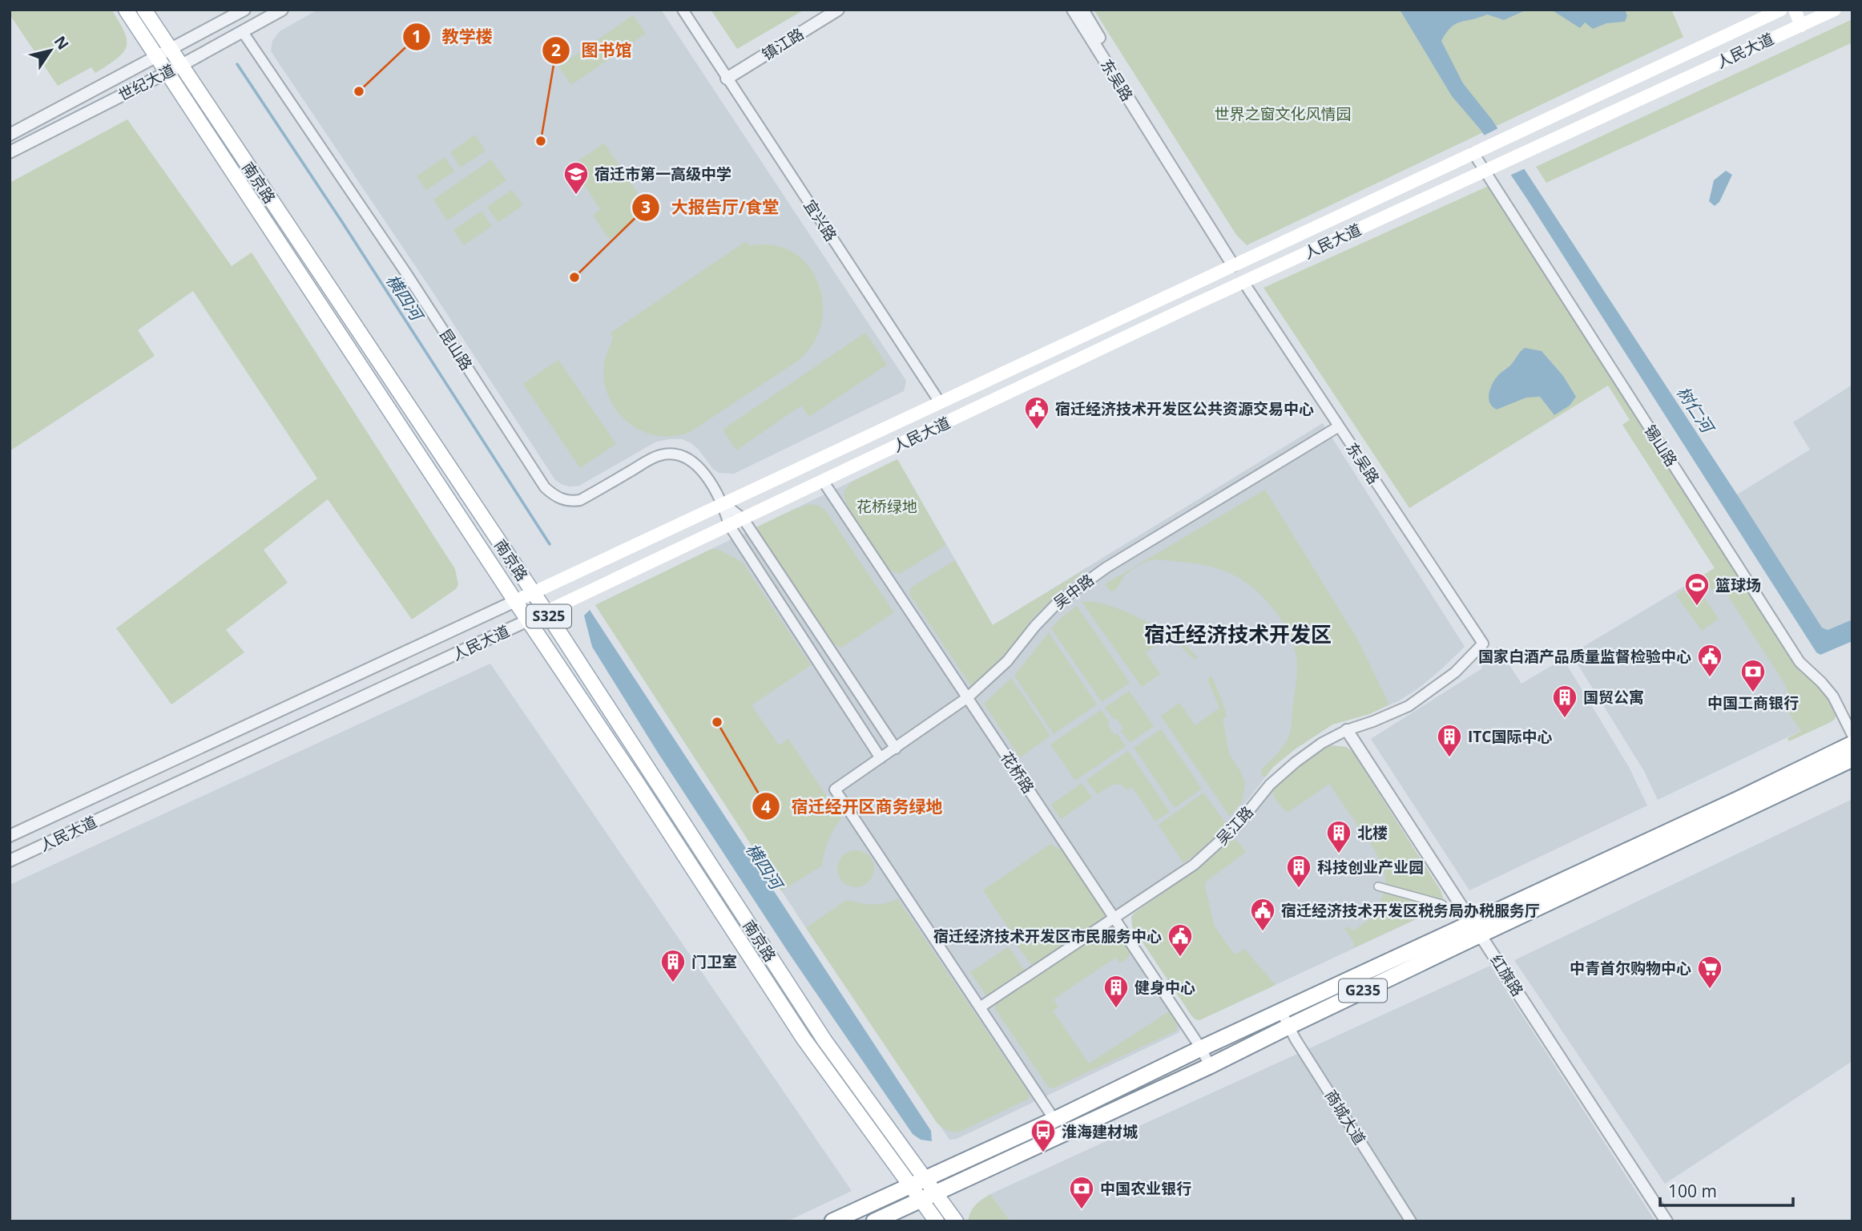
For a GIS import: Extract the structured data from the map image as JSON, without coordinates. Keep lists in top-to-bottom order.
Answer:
{
  "streets": {
    "highway": ["G235"],
    "main road": ["人民大道", "南京路", "S325"],
    "street": [
      "镇江路",
      "东吴路",
      "世纪大道",
      "宜兴路",
      "昆山路",
      "锡山路",
      "吴中路",
      "花桥路",
      "吴江路",
      "红旗路",
      "商城大道"
    ]
  },
  "crossings": [
    ["镇江路", "宜兴路"],
    ["人民大道", "东吴路"],
    ["人民大道", "南京路"],
    ["人民大道", "宜兴路"],
    ["人民大道", "昆山路"],
    ["人民大道", "锡山路"],
    ["人民大道", "花桥路"],
    ["东吴路", "吴中路"],
    ["东吴路", "吴江路"],
    ["世纪大道", "南京路"],
    ["世纪大道", "昆山路"],
    ["南京路", "G235"],
    ["吴中路", "花桥路"],
    ["吴中路", "吴江路"],
    ["花桥路", "吴江路"],
    ["花桥路", "G235"],
    ["吴江路", "红旗路"],
    ["红旗路", "G235"],
    ["G235", "商城大道"]
  ],
  "districts": ["宿迁经济技术开发区"],
  "water": ["横四河", "树仁河"],
  "parks": ["世界之窗文化风情园", "花桥绿地"],
  "places": {
    "other": [
      "教学楼",
      "图书馆",
      "大报告厅/食堂",
      "宿迁经开区商务绿地"
    ],
    "school or university": ["宿迁市第一高级中学"],
    "public building": [
      "宿迁经济技术开发区公共资源交易中心",
      "国家白酒产品质量监督检验中心",
      "宿迁经济技术开发区税务局办税服务厅",
      "宿迁经济技术开发区市民服务中心"
    ],
    "sports": ["篮球场"],
    "bank": ["中国工商银行", "中国农业银行"],
    "building": [
      "国贸公寓",
      "ITC国际中心",
      "北楼",
      "科技创业产业园",
      "门卫室",
      "健身中心"
    ],
    "supermarket": ["中青首尔购物中心"],
    "bus stop": ["淮海建材城"]
  },
  "scale_bar": "100 m",
  "north": "top right"
}
